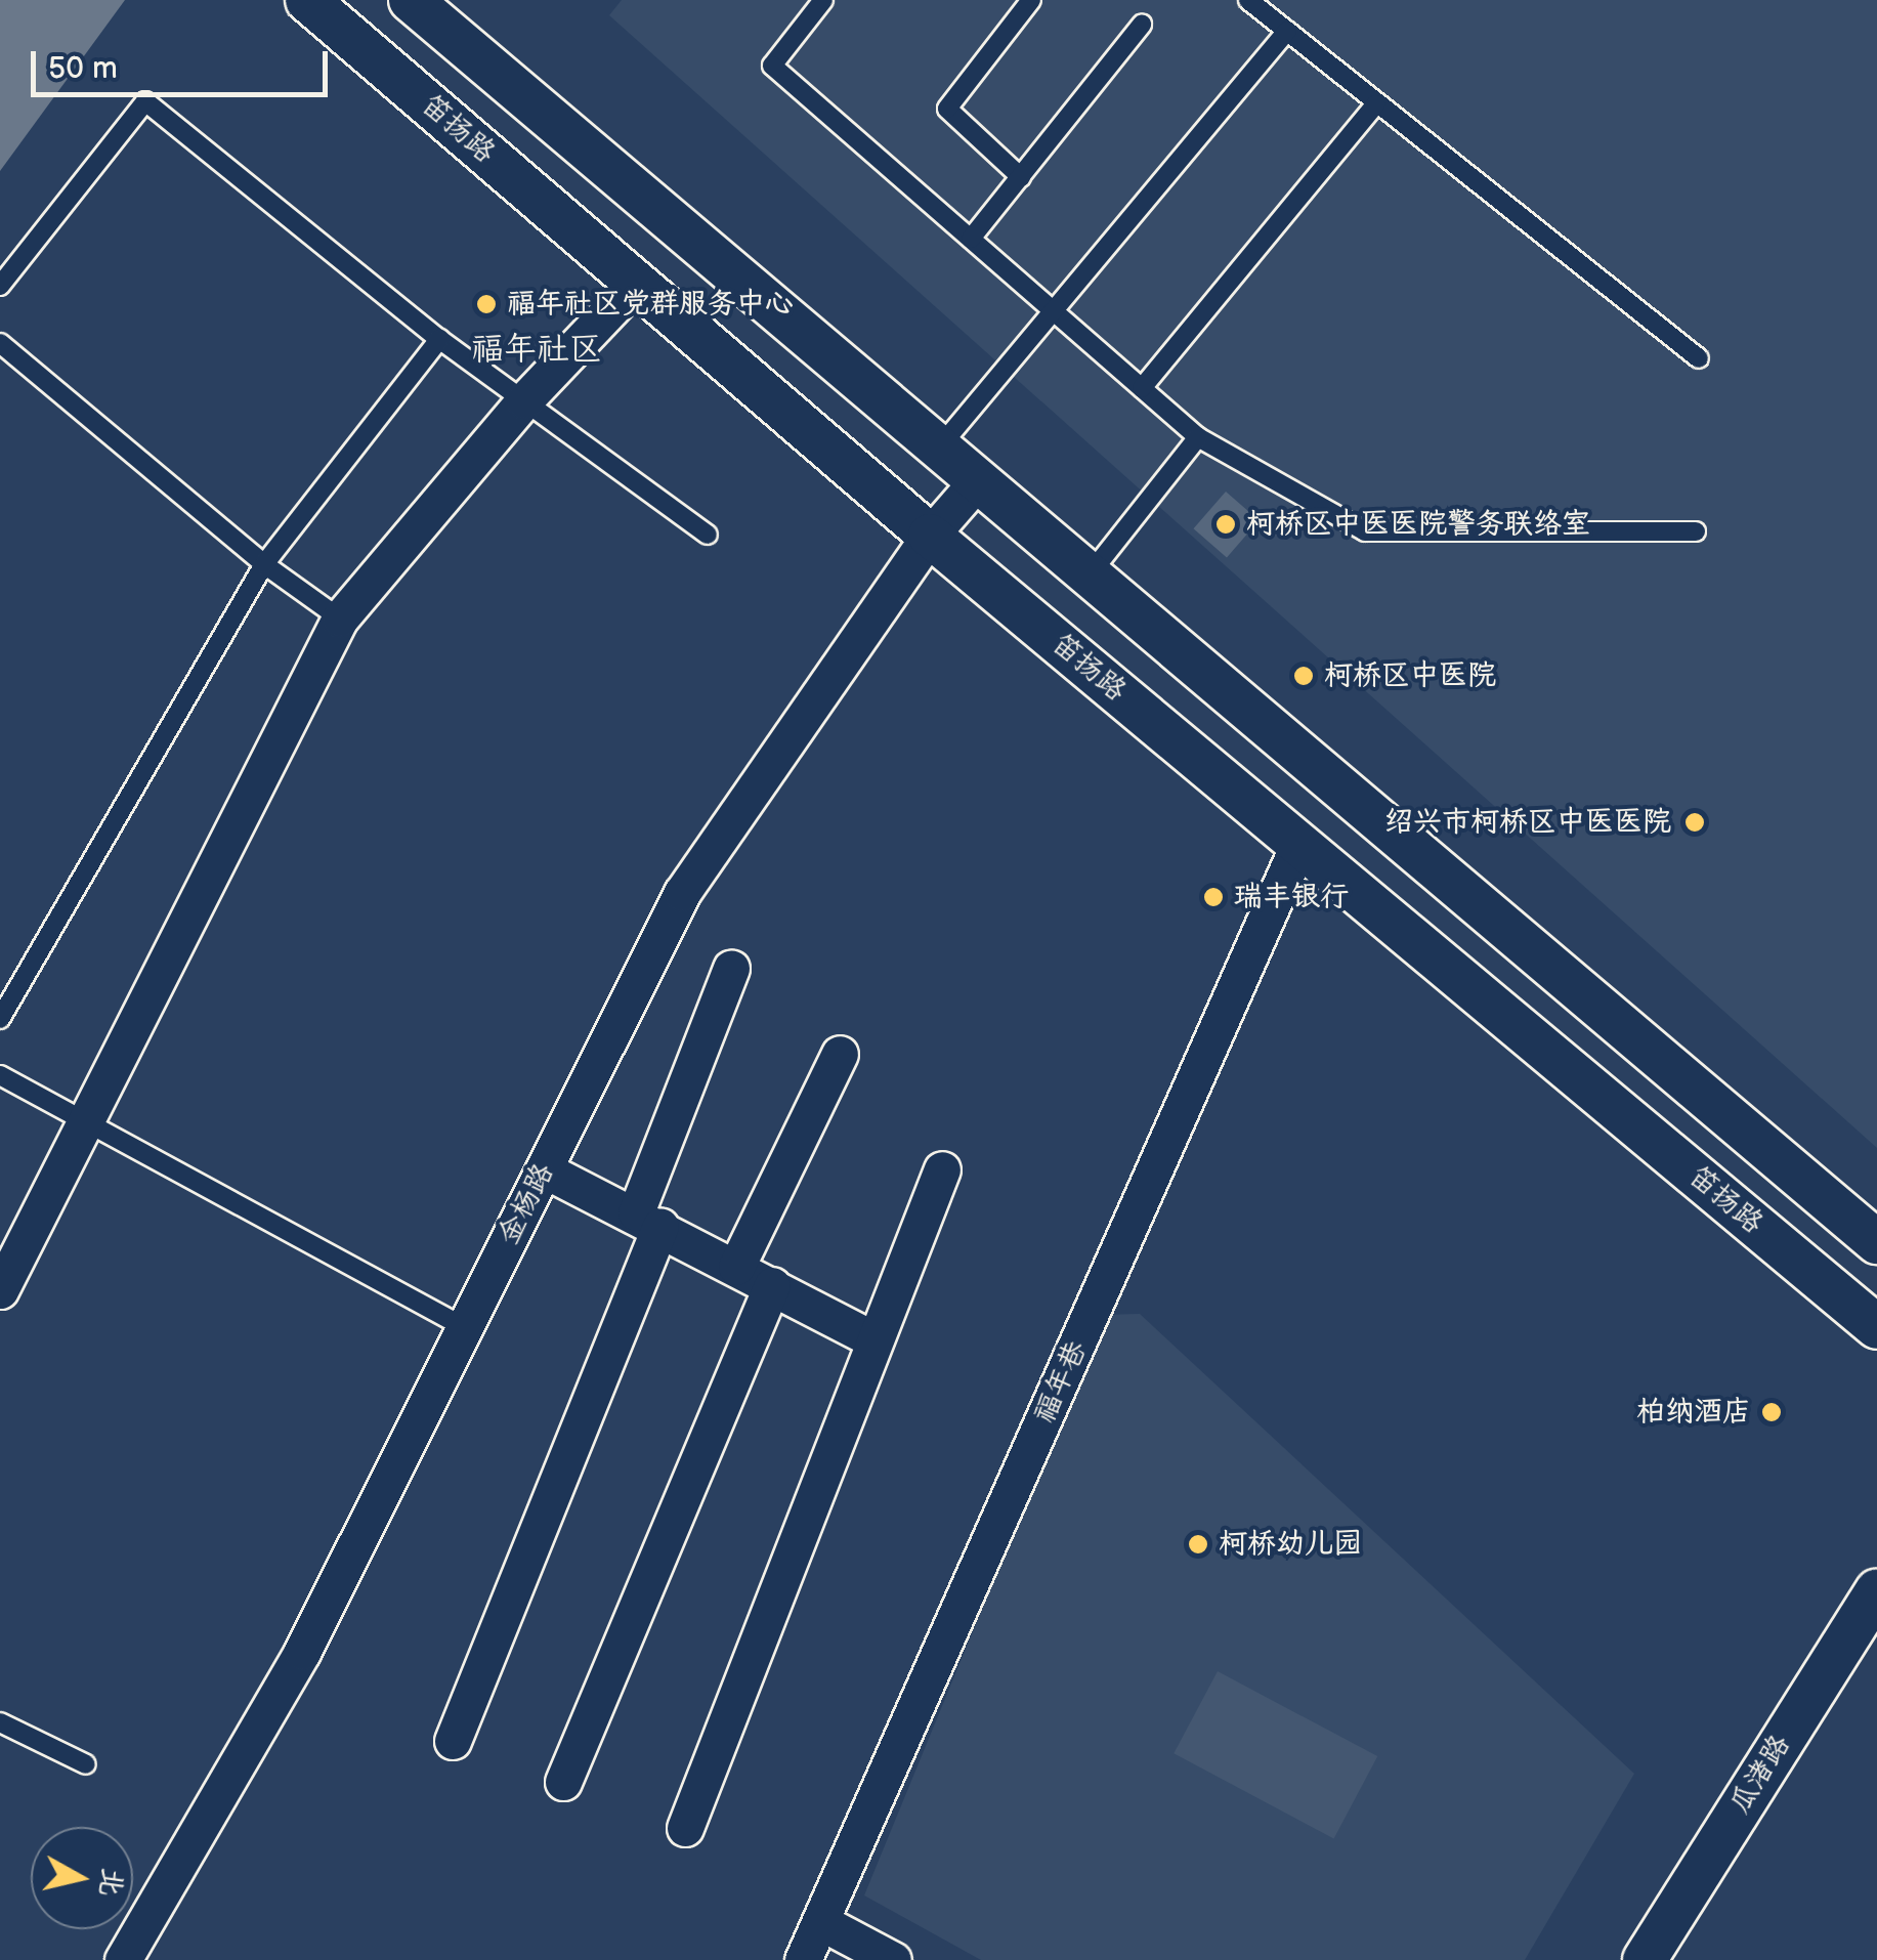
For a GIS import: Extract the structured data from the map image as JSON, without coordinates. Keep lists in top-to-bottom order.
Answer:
{
  "streets": {
    "street": [
      "笛扬路",
      "金杨路",
      "福年巷",
      "瓜渚路"
    ]
  },
  "crossings": [
    ["笛扬路", "金杨路"],
    ["笛扬路", "福年巷"]
  ],
  "districts": ["福年社区"],
  "places": [
    "福年社区党群服务中心",
    "柯桥区中医医院警务联络室",
    "柯桥区中医院",
    "绍兴市柯桥区中医医院",
    "瑞丰银行",
    "柏纳酒店",
    "柯桥幼儿园"
  ],
  "scale_bar": "50 m",
  "north": "right"
}
